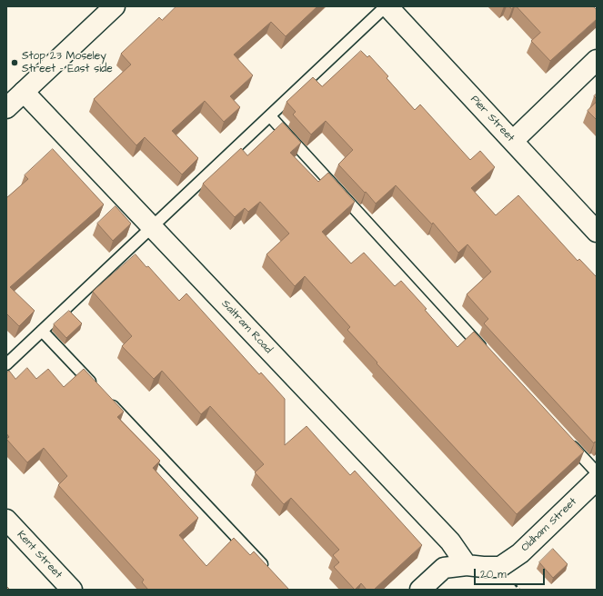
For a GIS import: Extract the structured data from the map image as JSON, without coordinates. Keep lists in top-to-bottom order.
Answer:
{
  "streets": {
    "street": [
      "Pier Street",
      "Saltram Road",
      "Oldham Street",
      "Kent Street"
    ]
  },
  "crossings": [
    ["Saltram Road", "Oldham Street"]
  ],
  "places": ["Stop 23 Moseley Street - East side"],
  "scale_bar": "20 m"
}
